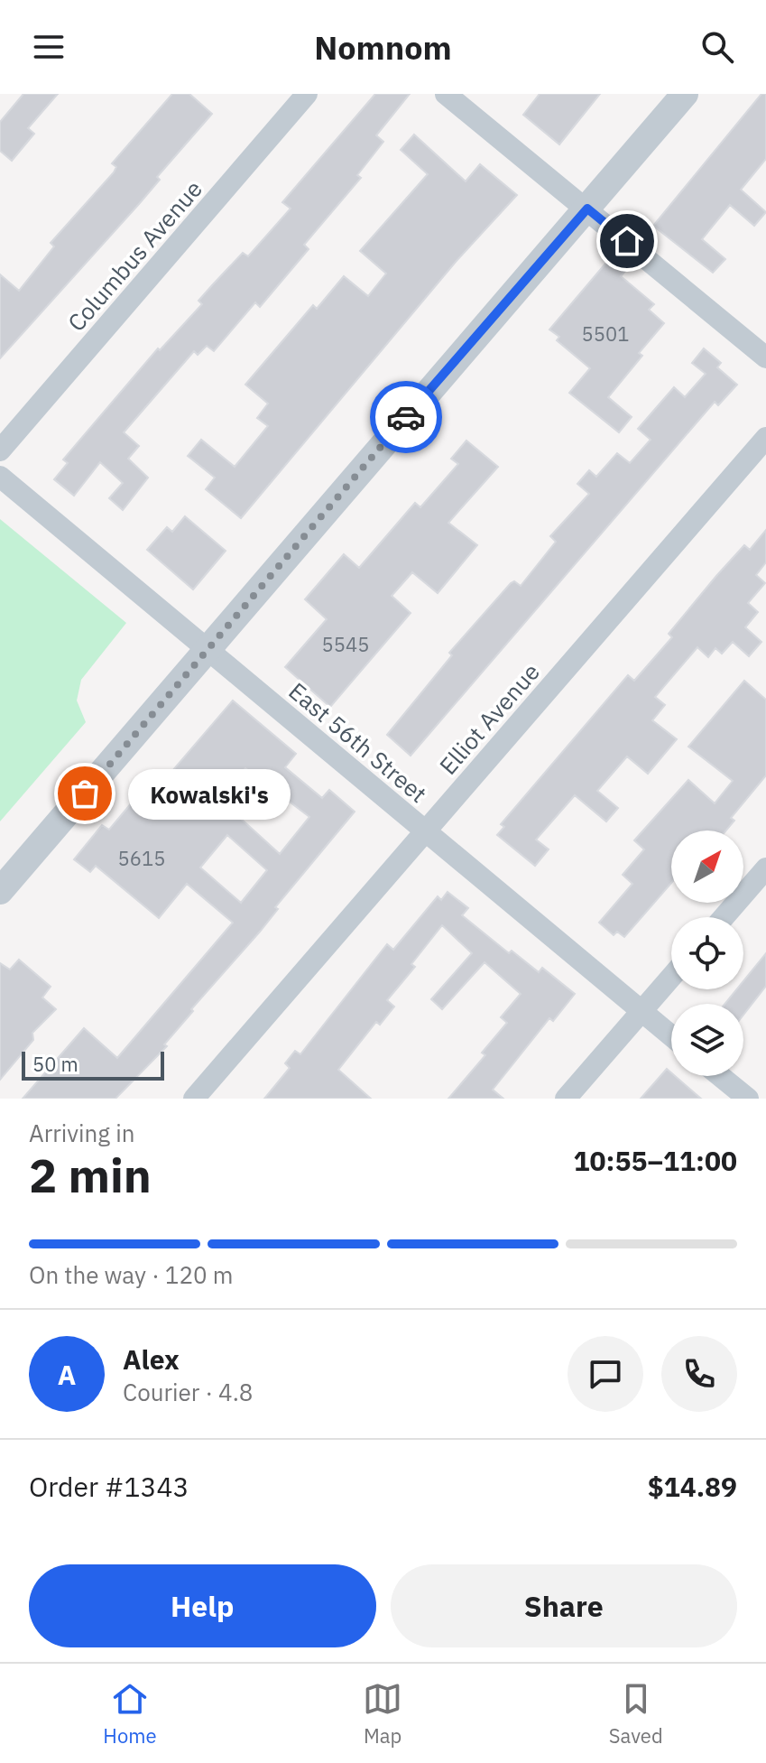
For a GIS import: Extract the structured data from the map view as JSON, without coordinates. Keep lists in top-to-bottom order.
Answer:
{
  "streets": {
    "street": ["Columbus Avenue", "Elliot Avenue", "East 56th Street"]
  },
  "crossings": [
    ["Elliot Avenue", "East 56th Street"]
  ],
  "places": ["Kowalski's"],
  "house_numbers": ["5501", "5545", "5615"],
  "scale_bar": "50 m",
  "north": "top right",
  "page": {
    "header": "Nomnom",
    "bubble": "Kowalski's",
    "scale": "50 m",
    "heading": ["2 min", "Arriving in", "10:55–11:00"],
    "panel": [
      "Alex",
      "Courier · 4.8",
      "Order #1343",
      "$14.89"
    ],
    "bar": "On the way · 120 m",
    "round": "A",
    "buttons": ["Help", "Share"],
    "tabs": ["Home", "Map", "Saved"]
  }
}
